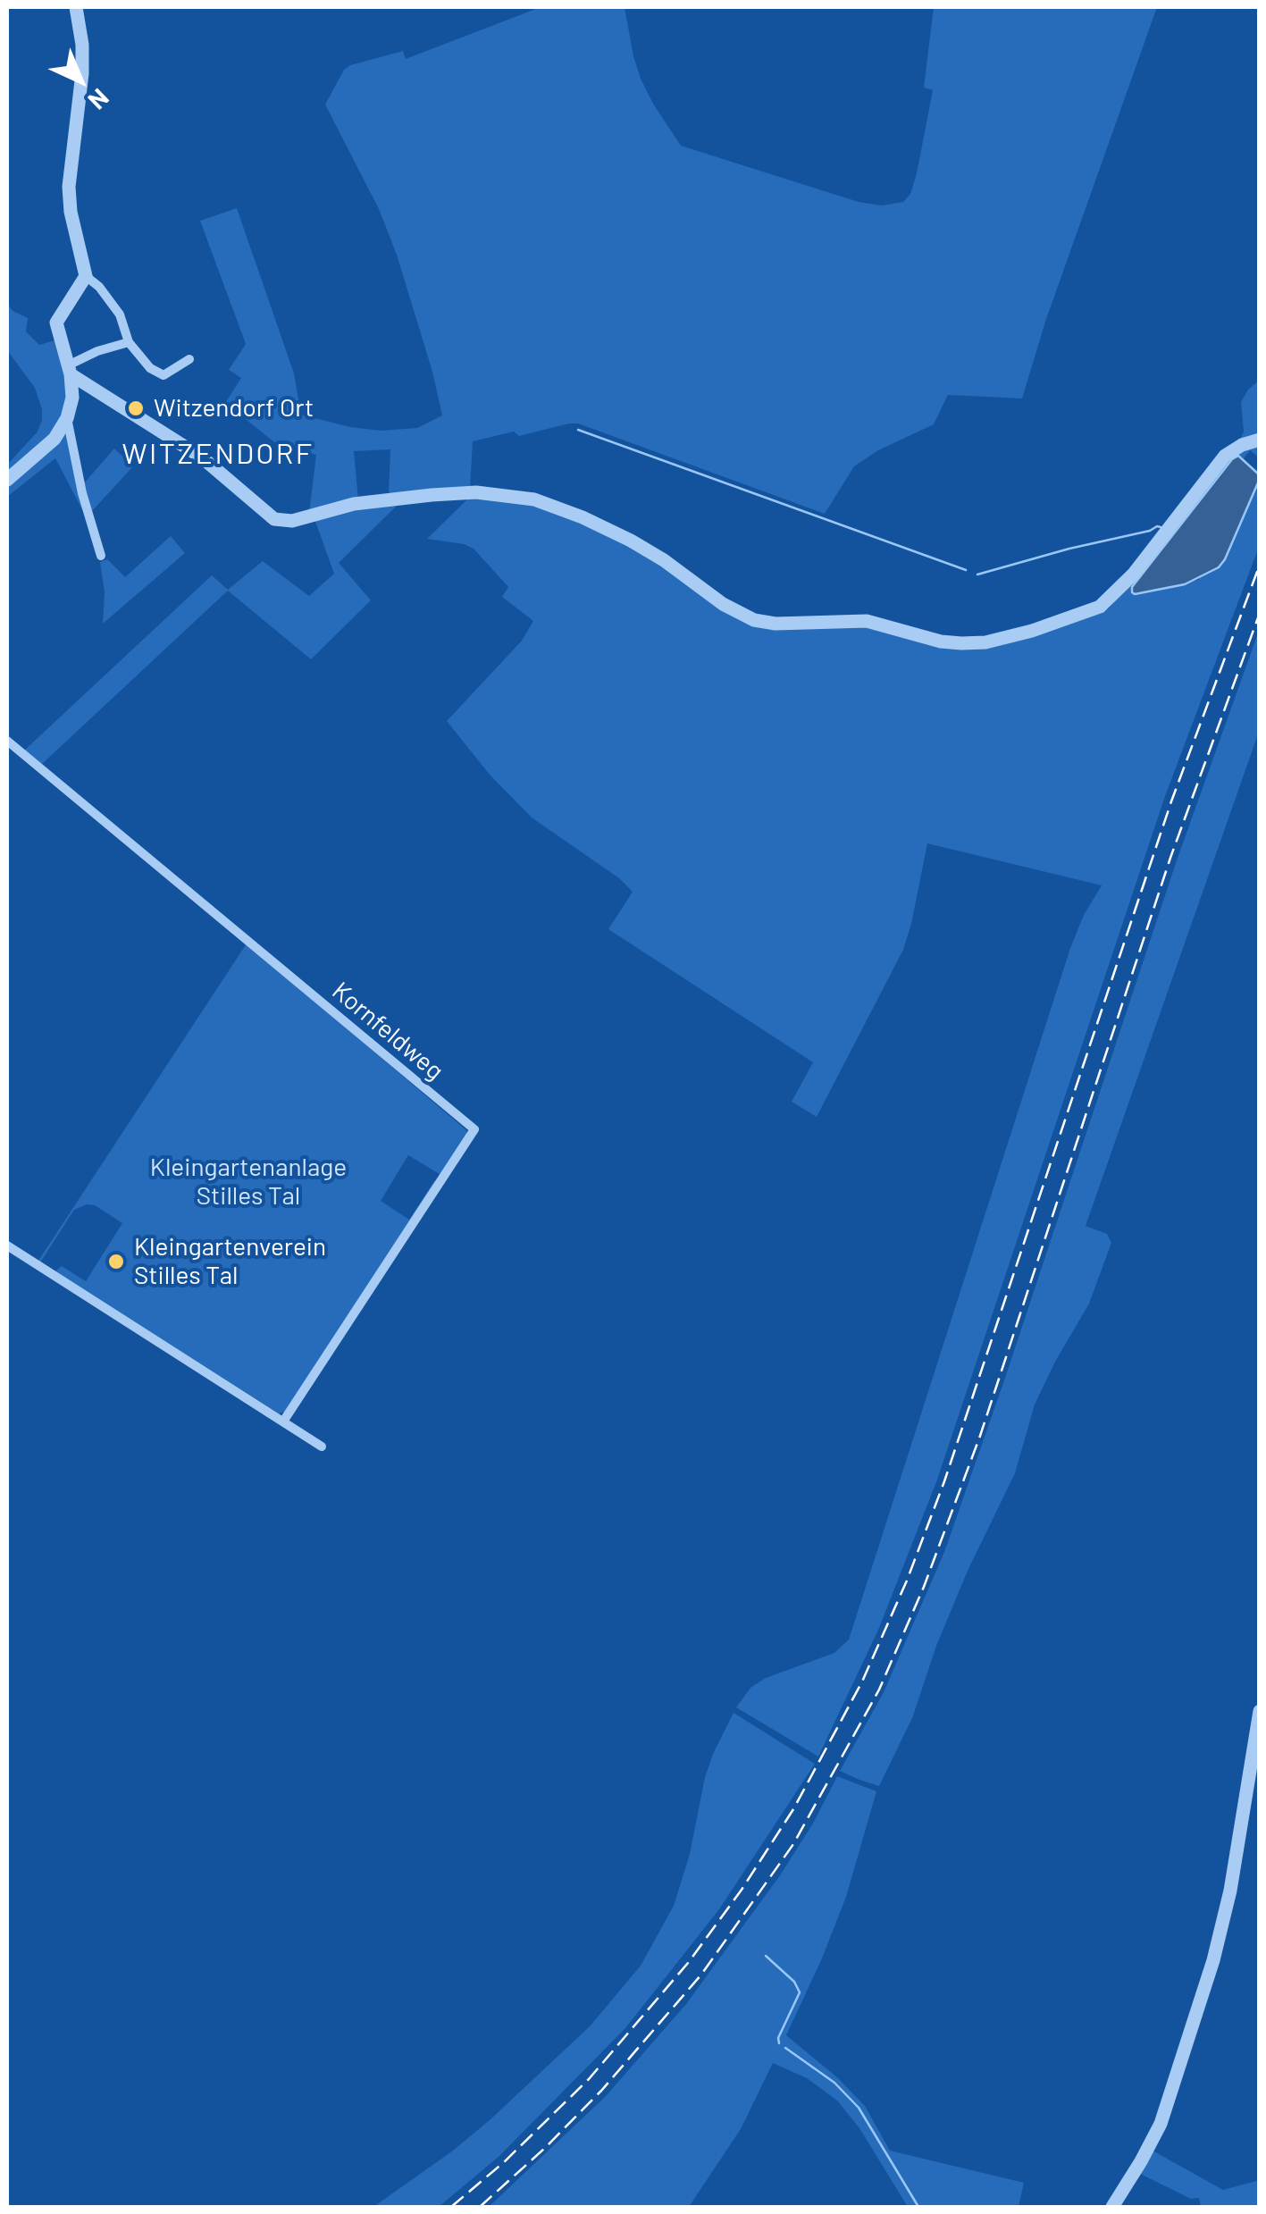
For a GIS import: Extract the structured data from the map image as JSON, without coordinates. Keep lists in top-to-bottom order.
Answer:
{
  "streets": {
    "street": ["Kornfeldweg"]
  },
  "districts": ["WITZENDORF"],
  "parks": ["Kleingartenanlage Stilles Tal"],
  "places": ["Witzendorf Ort", "Kleingartenverein Stilles Tal"],
  "north": "bottom right"
}
